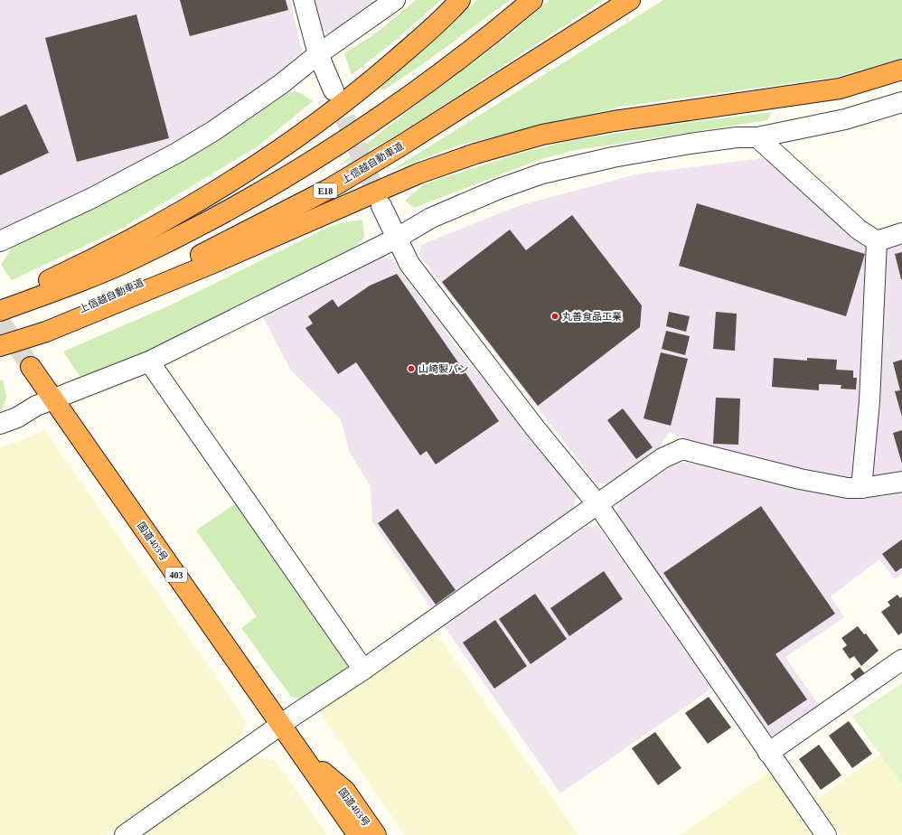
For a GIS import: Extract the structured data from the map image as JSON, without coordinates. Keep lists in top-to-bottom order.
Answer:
{
  "streets": {
    "highway": [
      "上信越自動車道",
      "E18",
      "国道403号",
      "403"
    ]
  },
  "places": ["丸善食品工業", "山崎製パン"]
}
